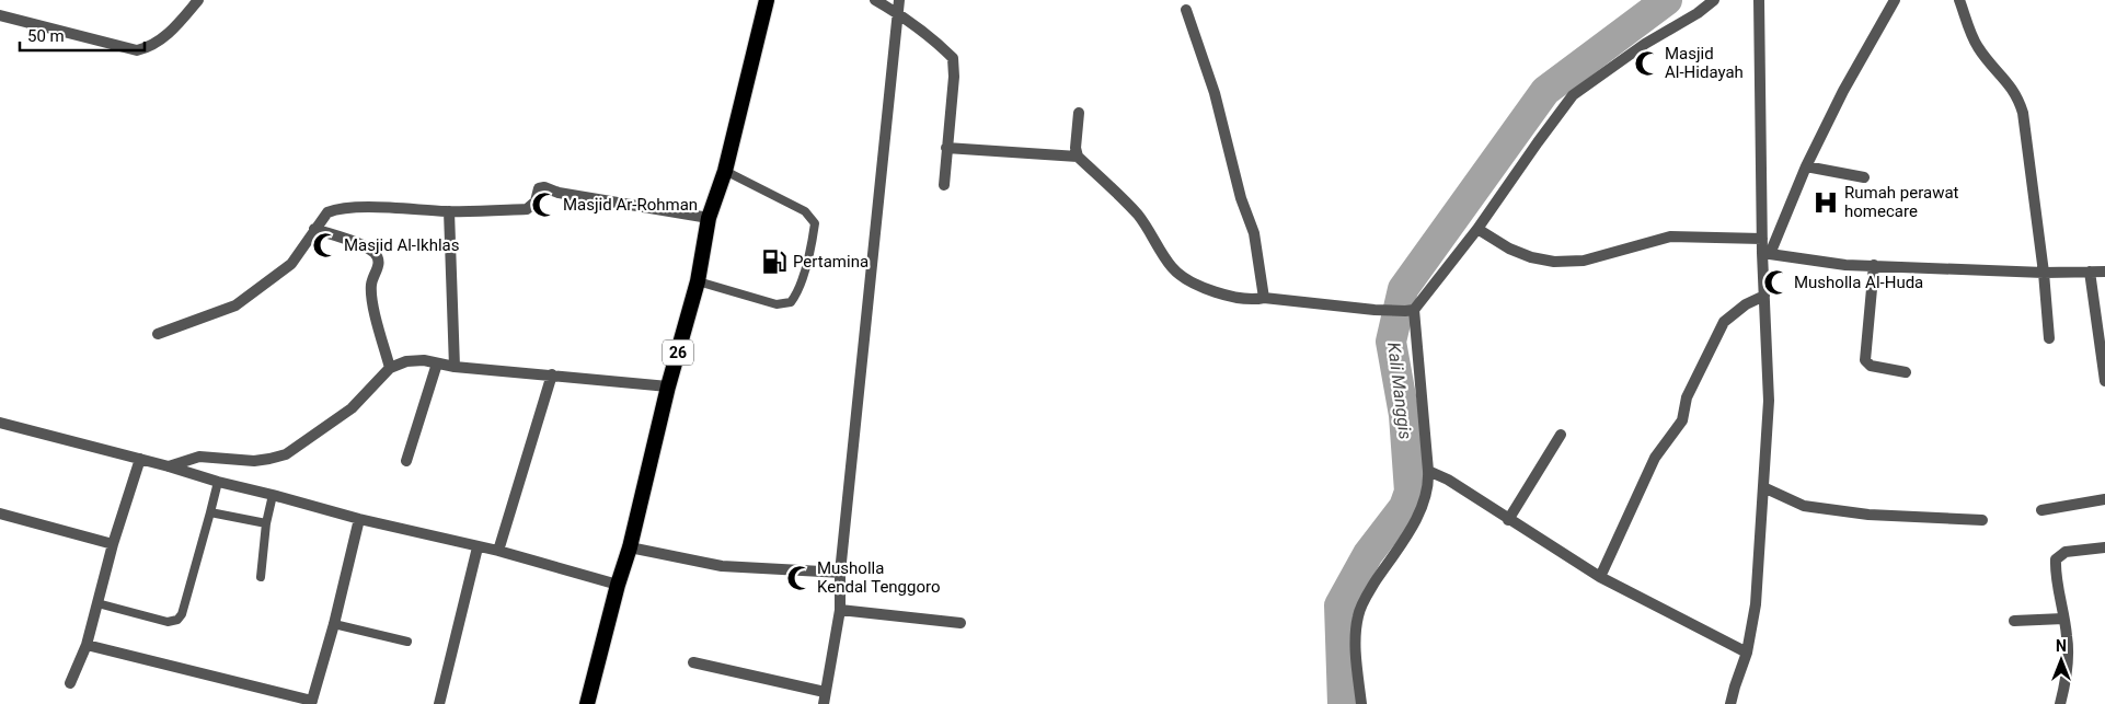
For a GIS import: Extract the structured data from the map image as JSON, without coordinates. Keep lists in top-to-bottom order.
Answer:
{
  "streets": {
    "highway": ["26"]
  },
  "water": ["Kali Manggis"],
  "places": {
    "mosque": [
      "Masjid Al-Hidayah",
      "Masjid Ar-Rohman",
      "Masjid Al-Ikhlas",
      "Musholla Al-Huda",
      "Musholla Kendal Tenggoro"
    ],
    "hospital": ["Rumah perawat homecare"],
    "fuel station": ["Pertamina"]
  },
  "scale_bar": "50 m",
  "north": "top"
}
